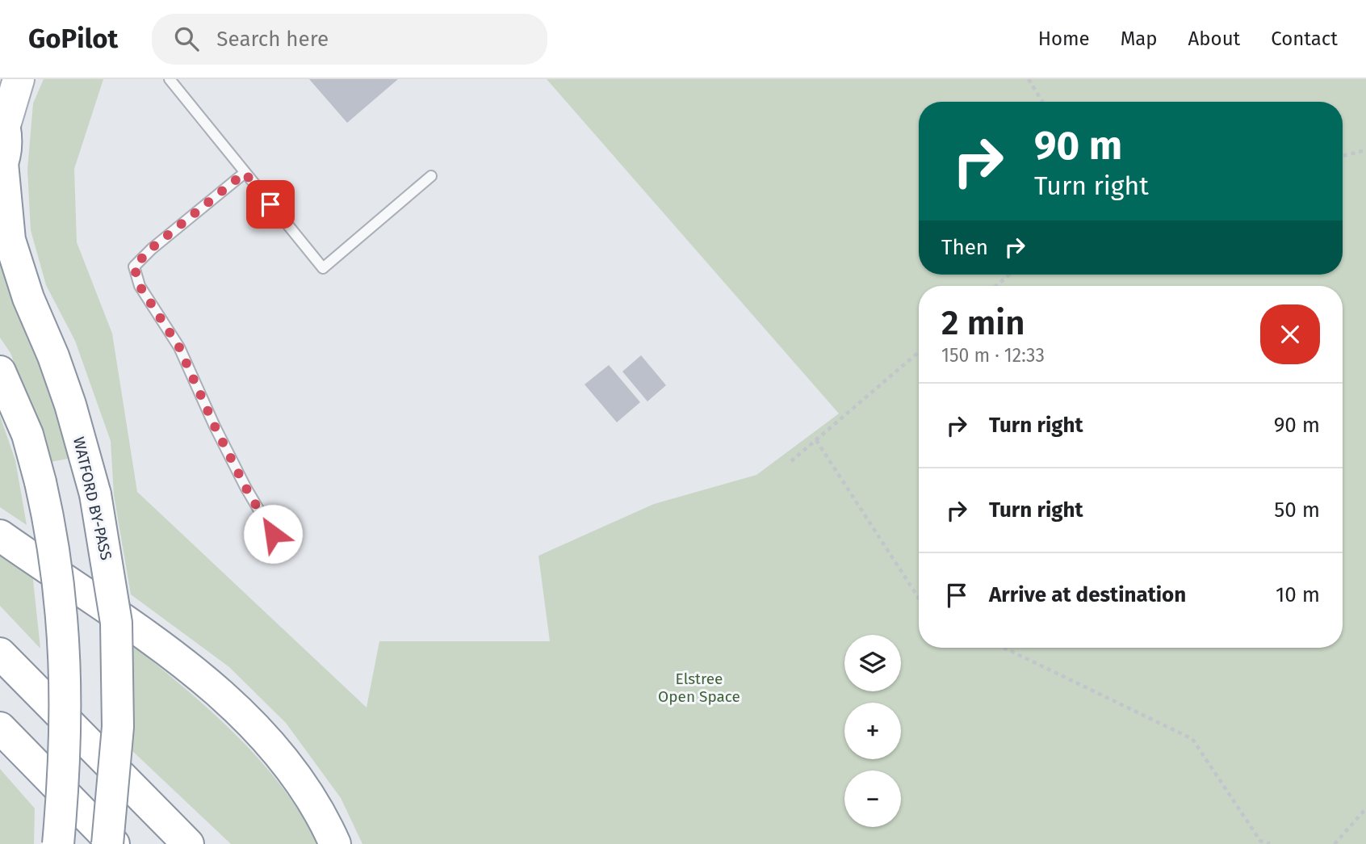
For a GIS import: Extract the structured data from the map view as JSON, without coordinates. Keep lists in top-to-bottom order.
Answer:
{
  "streets": {
    "main road": ["WATFORD BY-PASS"]
  },
  "parks": ["Elstree Open Space"],
  "page": {
    "header": "GoPilot",
    "search": "Search here",
    "nav": [
      "Home",
      "Map",
      "About",
      "Contact"
    ],
    "turn": ["90 m", "Turn right"],
    "then": "Then",
    "heading": ["2 min", "150 m · 12:33"],
    "list": [
      {
        "name": "Turn right",
        "value": "90 m"
      },
      {
        "name": "Turn right",
        "value": "50 m"
      },
      {
        "name": "Arrive at destination",
        "value": "10 m"
      }
    ],
    "map_buttons": ["+", "−"]
  }
}
